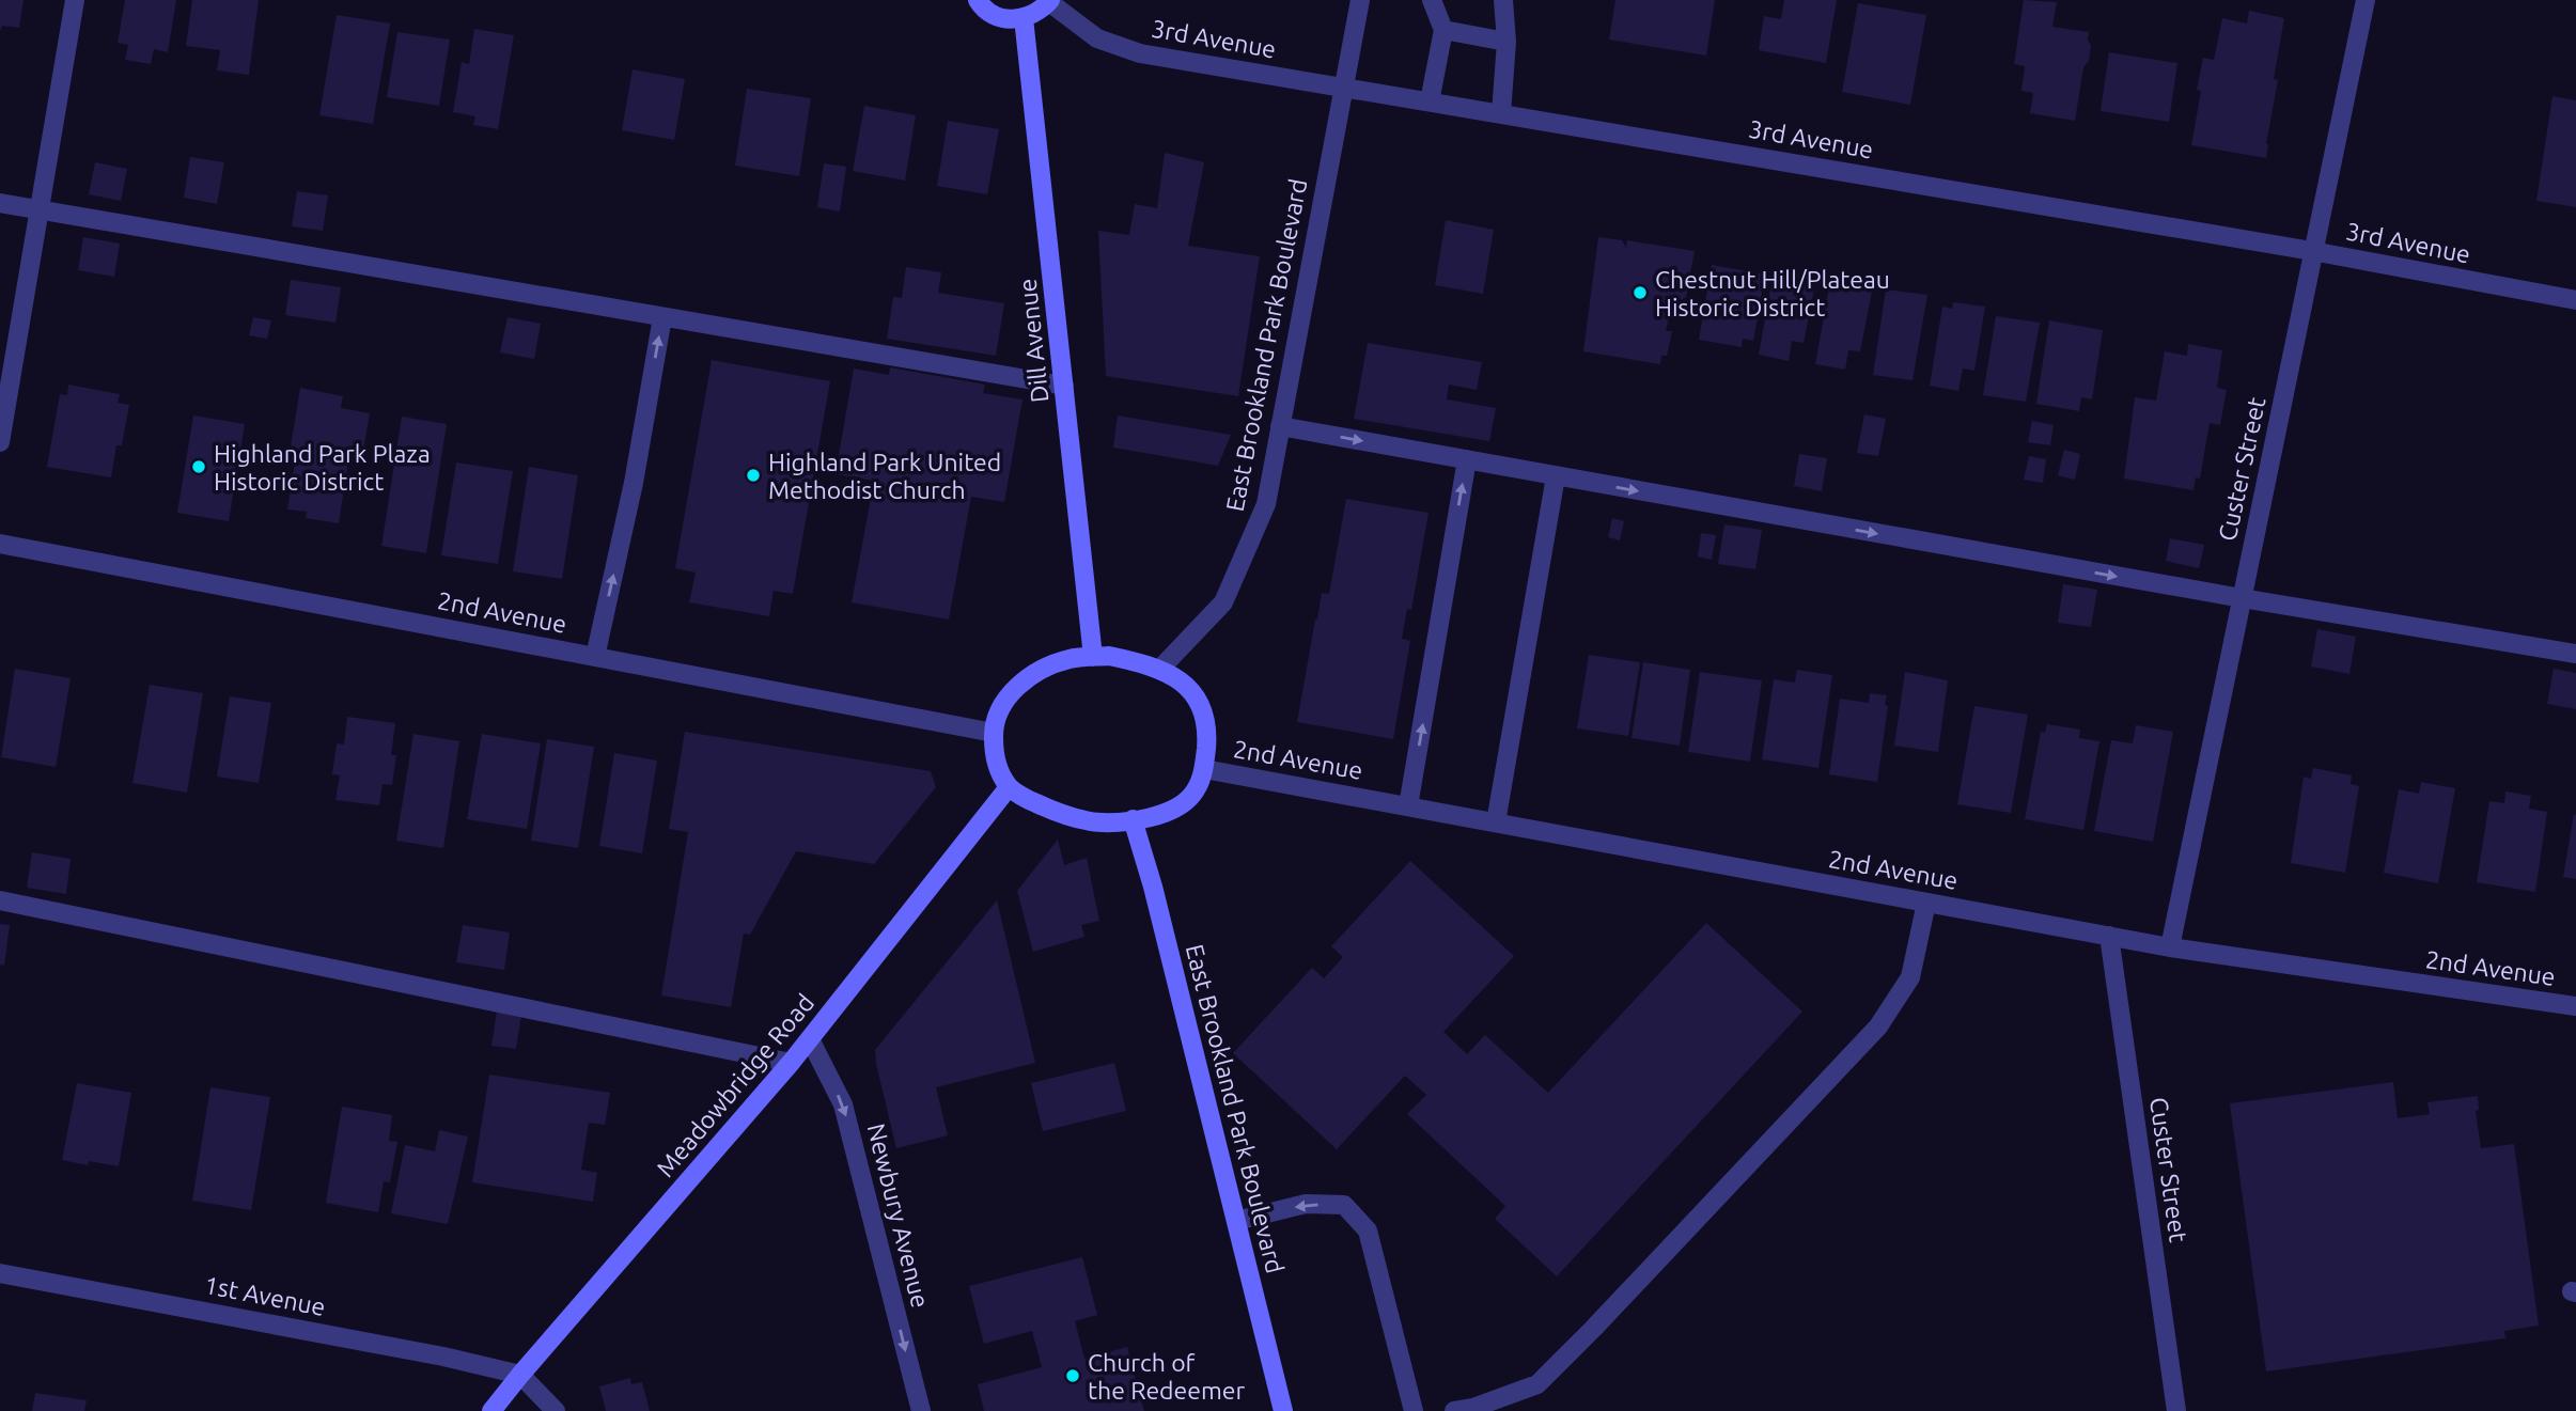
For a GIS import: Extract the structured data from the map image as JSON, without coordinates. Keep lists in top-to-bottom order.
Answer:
{
  "streets": {
    "main road": ["Dill Avenue", "East Brookland Park Boulevard", "Meadowbridge Road"],
    "street": [
      "3rd Avenue",
      "Custer Street",
      "2nd Avenue",
      "Newbury Avenue",
      "1st Avenue"
    ]
  },
  "crossings": [
    ["3rd Avenue", "East Brookland Park Boulevard"],
    ["3rd Avenue", "Custer Street"],
    ["Dill Avenue", "East Brookland Park Boulevard"],
    ["Dill Avenue", "2nd Avenue"],
    ["Dill Avenue", "Meadowbridge Road"],
    ["East Brookland Park Boulevard", "2nd Avenue"],
    ["East Brookland Park Boulevard", "Meadowbridge Road"],
    ["Custer Street", "2nd Avenue"],
    ["2nd Avenue", "Meadowbridge Road"],
    ["Meadowbridge Road", "Newbury Avenue"],
    ["Meadowbridge Road", "1st Avenue"]
  ],
  "one_way": ["Newbury Avenue"],
  "places": [
    "Chestnut Hill/Plateau Historic District",
    "Highland Park Plaza Historic District",
    "Highland Park United Methodist Church",
    "Church of the Redeemer"
  ]
}
